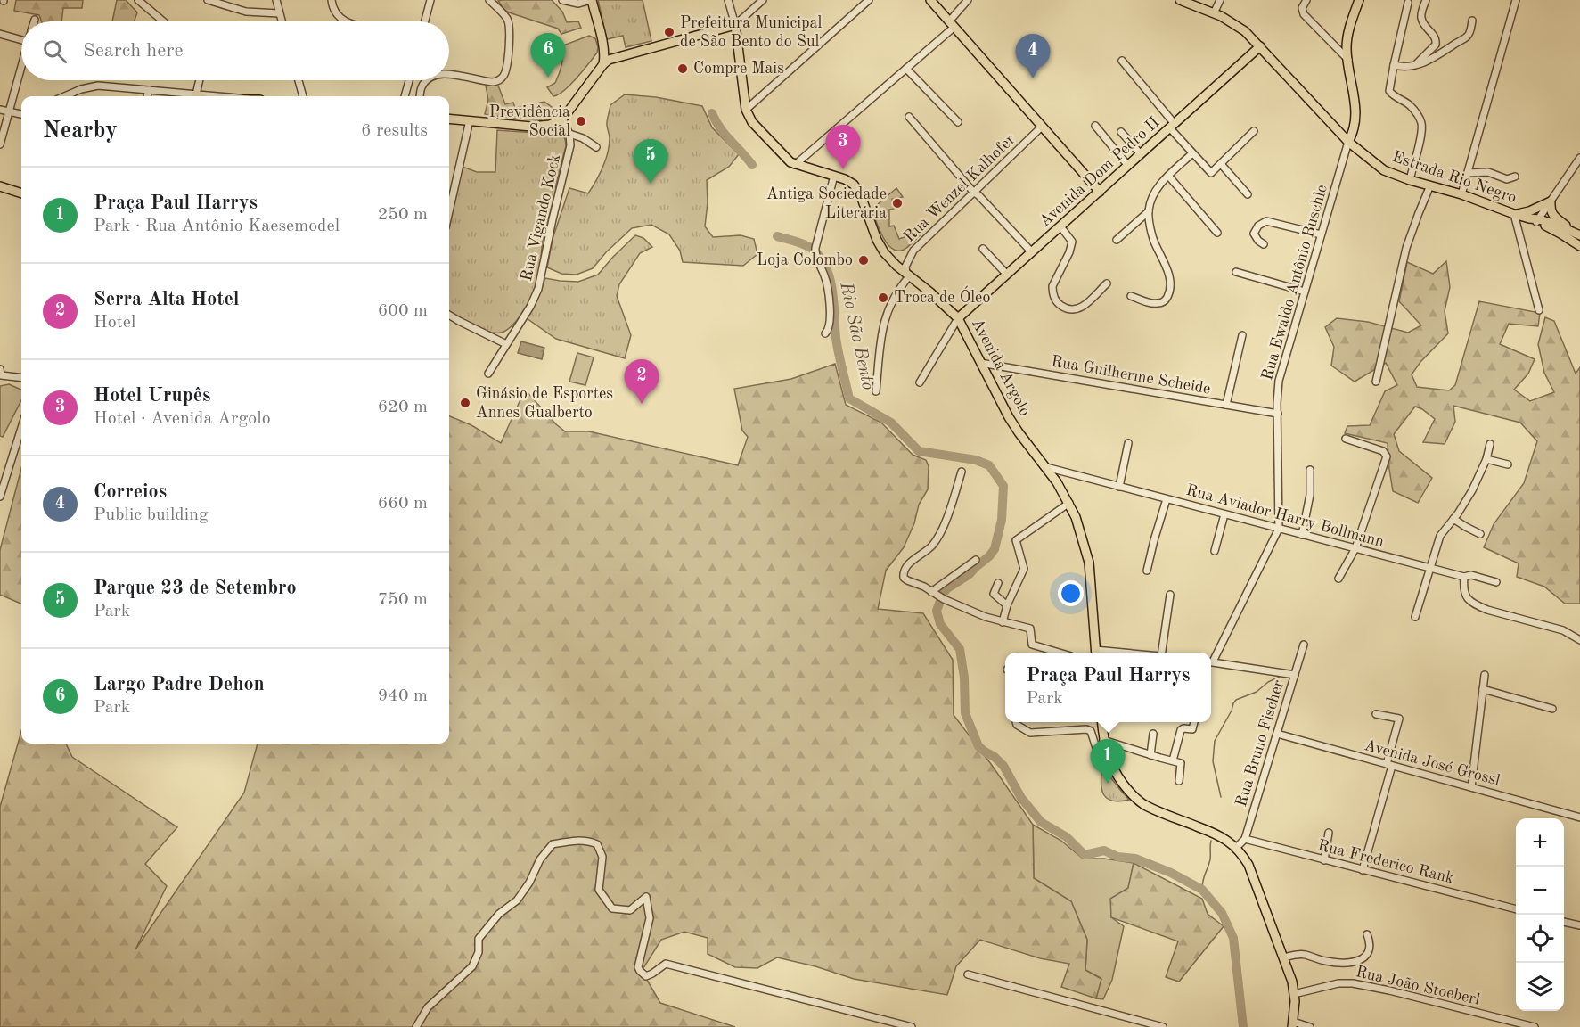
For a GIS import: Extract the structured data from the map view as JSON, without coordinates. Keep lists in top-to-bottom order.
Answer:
{
  "streets": {
    "main road": ["Avenida Dom Pedro II", "Estrada Rio Negro", "Avenida Argolo"],
    "street": [
      "Rua Wenzel Kalhofer",
      "Rua Vigando Kock",
      "Rua Ewaldo Antônio Buschle",
      "Rua Guilherme Scheide",
      "Rua Aviador Harry Bollmann",
      "Rua Bruno Fischer",
      "Avenida José Grossl",
      "Rua Frederico Rank",
      "Rua João Stoeberl"
    ]
  },
  "crossings": [
    ["Avenida Dom Pedro II", "Estrada Rio Negro"],
    ["Avenida Dom Pedro II", "Avenida Argolo"],
    ["Estrada Rio Negro", "Rua Ewaldo Antônio Buschle"],
    ["Rua Wenzel Kalhofer", "Avenida Argolo"],
    ["Rua Ewaldo Antônio Buschle", "Rua Guilherme Scheide"],
    ["Rua Ewaldo Antônio Buschle", "Rua Aviador Harry Bollmann"],
    ["Avenida Argolo", "Rua Guilherme Scheide"],
    ["Avenida Argolo", "Rua Aviador Harry Bollmann"],
    ["Rua Bruno Fischer", "Avenida José Grossl"],
    ["Rua Bruno Fischer", "Rua Frederico Rank"]
  ],
  "water": ["Rio São Bento"],
  "places": [
    "Prefeitura Municipal de São Bento do Sul",
    "Compre Mais",
    "Previdência Social",
    "Antiga Sociedade Literária",
    "Loja Colombo",
    "Troca de Óleo",
    "Ginásio de Esportes Annes Gualberto"
  ],
  "page": {
    "search": "Search here",
    "pins": [
      "6",
      "4",
      "3",
      "5",
      "2",
      "1"
    ],
    "heading": ["Nearby", "6 results"],
    "list": [
      {
        "mark": "1",
        "name": "Praça Paul Harrys",
        "note": "Park · Rua Antônio Kaesemodel",
        "value": "250 m"
      },
      {
        "mark": "2",
        "name": "Serra Alta Hotel",
        "note": "Hotel",
        "value": "600 m"
      },
      {
        "mark": "3",
        "name": "Hotel Urupês",
        "note": "Hotel · Avenida Argolo",
        "value": "620 m"
      },
      {
        "mark": "4",
        "name": "Correios",
        "note": "Public building",
        "value": "660 m"
      },
      {
        "mark": "5",
        "name": "Parque 23 de Setembro",
        "note": "Park",
        "value": "750 m"
      },
      {
        "mark": "6",
        "name": "Largo Padre Dehon",
        "note": "Park",
        "value": "940 m"
      }
    ],
    "popup": ["Praça Paul Harrys", "Park"],
    "map_buttons": ["+", "−"]
  }
}
